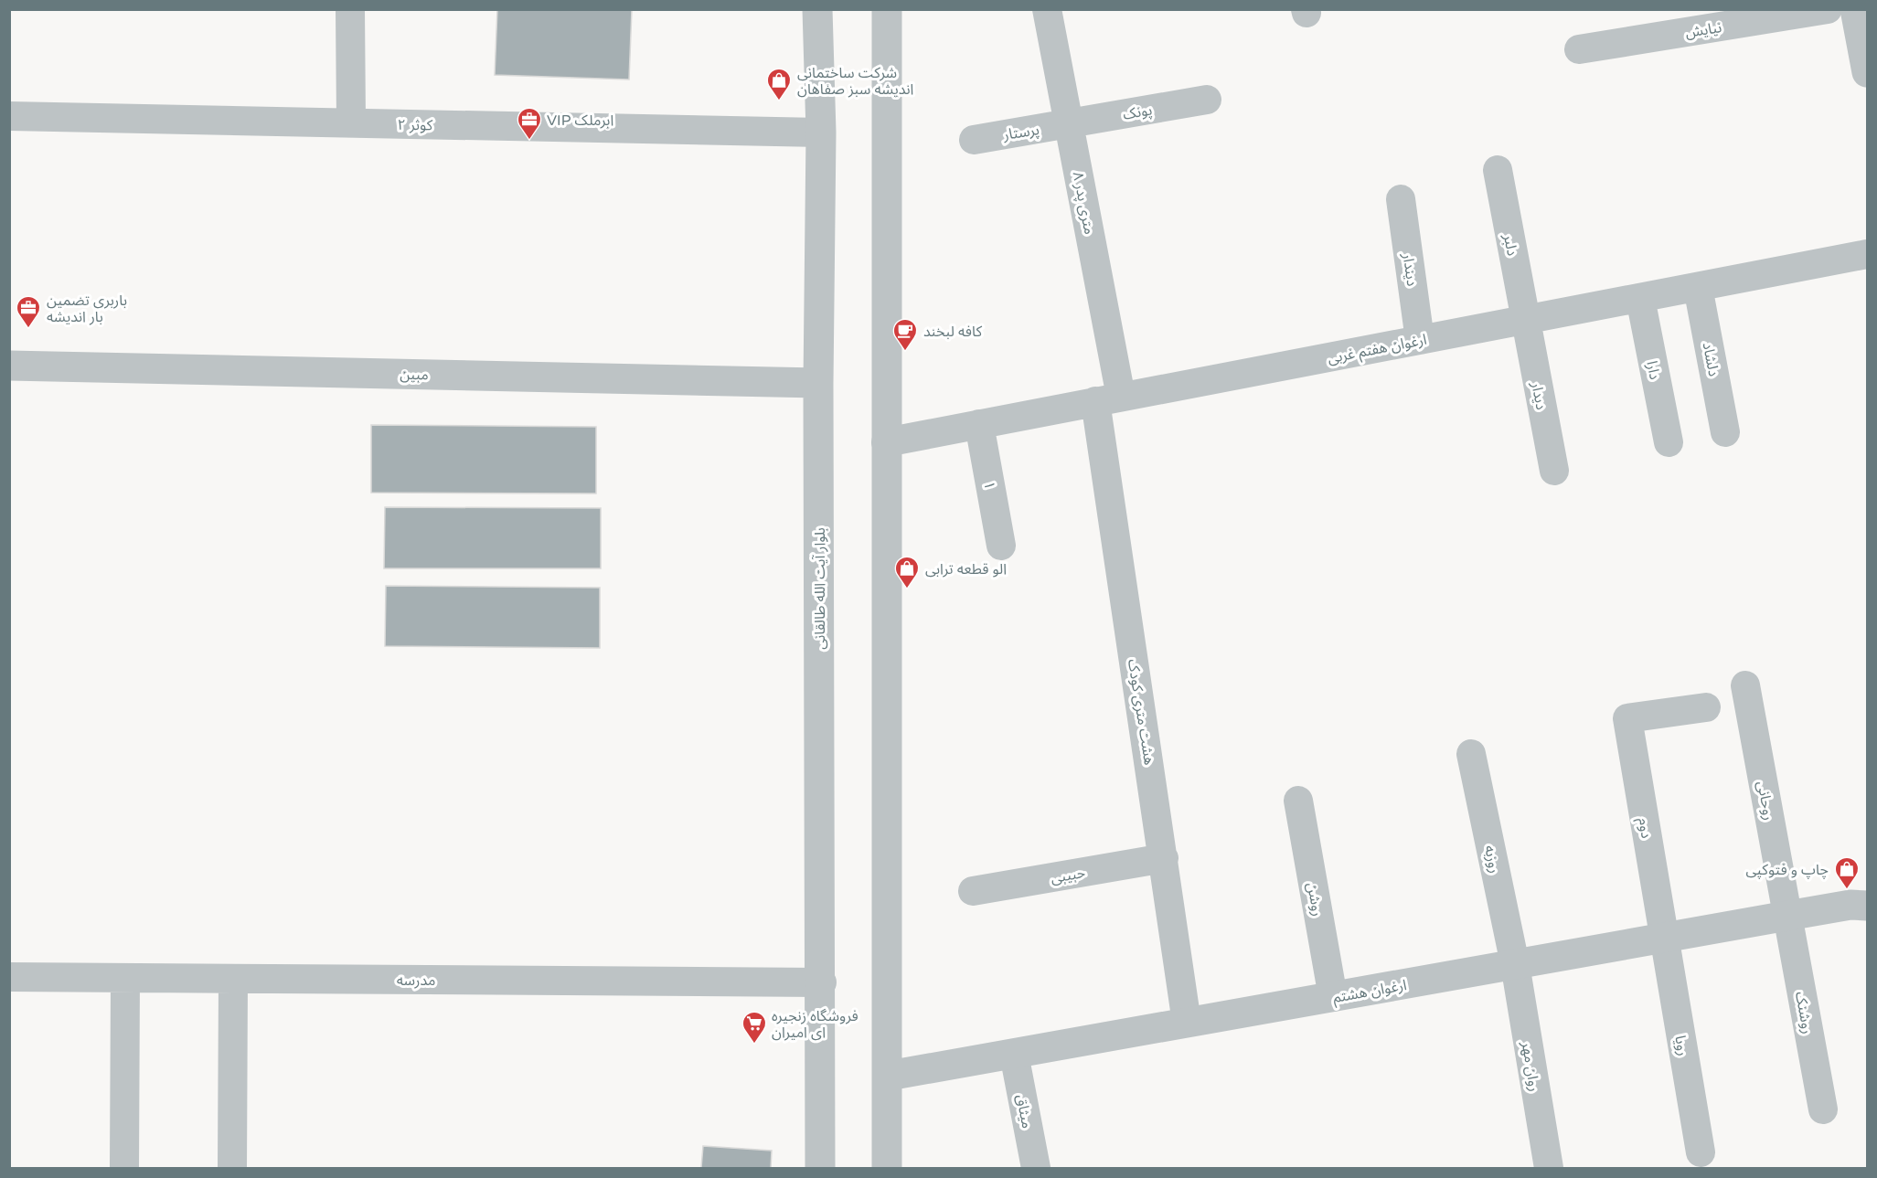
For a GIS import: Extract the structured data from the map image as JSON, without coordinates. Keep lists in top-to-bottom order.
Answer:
{
  "streets": {
    "street": [
      "نیایش",
      "پونک",
      "کوثر ۲",
      "پرستار",
      "۸ متری پدر",
      "دلبر",
      "دیندار",
      "ارغوان هفتم غربی",
      "دلشاد",
      "دارا",
      "مبین",
      "دیدار",
      "۱",
      "بلوار آیت الله طالقانی",
      "هشت متری کودک",
      "روحانی",
      "دوم",
      "روزبه",
      "حبیبی",
      "روشن",
      "مدرسه",
      "ارغوان هشتم",
      "روشنک",
      "رویا",
      "روان مهر",
      "میثاق"
    ]
  },
  "crossings": [
    ["پونک", "پرستار"],
    ["پونک", "۸ متری پدر"],
    ["کوثر ۲", "بلوار آیت الله طالقانی"],
    ["پرستار", "۸ متری پدر"],
    ["۸ متری پدر", "ارغوان هفتم غربی"],
    ["۸ متری پدر", "هشت متری کودک"],
    ["دلبر", "ارغوان هفتم غربی"],
    ["دلبر", "دیدار"],
    ["دیندار", "ارغوان هفتم غربی"],
    ["ارغوان هفتم غربی", "دلشاد"],
    ["ارغوان هفتم غربی", "دارا"],
    ["ارغوان هفتم غربی", "دیدار"],
    ["ارغوان هفتم غربی", "۱"],
    ["ارغوان هفتم غربی", "هشت متری کودک"],
    ["مبین", "بلوار آیت الله طالقانی"],
    ["بلوار آیت الله طالقانی", "مدرسه"],
    ["هشت متری کودک", "حبیبی"],
    ["هشت متری کودک", "ارغوان هشتم"],
    ["روحانی", "ارغوان هشتم"],
    ["روحانی", "روشنک"],
    ["دوم", "ارغوان هشتم"],
    ["دوم", "رویا"],
    ["روزبه", "ارغوان هشتم"],
    ["روزبه", "روان مهر"],
    ["روشن", "ارغوان هشتم"],
    ["ارغوان هشتم", "روشنک"],
    ["ارغوان هشتم", "رویا"],
    ["ارغوان هشتم", "روان مهر"],
    ["ارغوان هشتم", "میثاق"]
  ],
  "places": {
    "shop": ["شرکت ساختمانی اندیشه سبز صفاهان", "الو قطعه ترابی", "چاپ و فتوکپی"],
    "office": ["VIP ابرملک", "باربری تضمین بار اندیشه"],
    "cafe": ["کافه لبخند"],
    "supermarket": ["فروشگاه زنجیره ای امیران"]
  }
}
